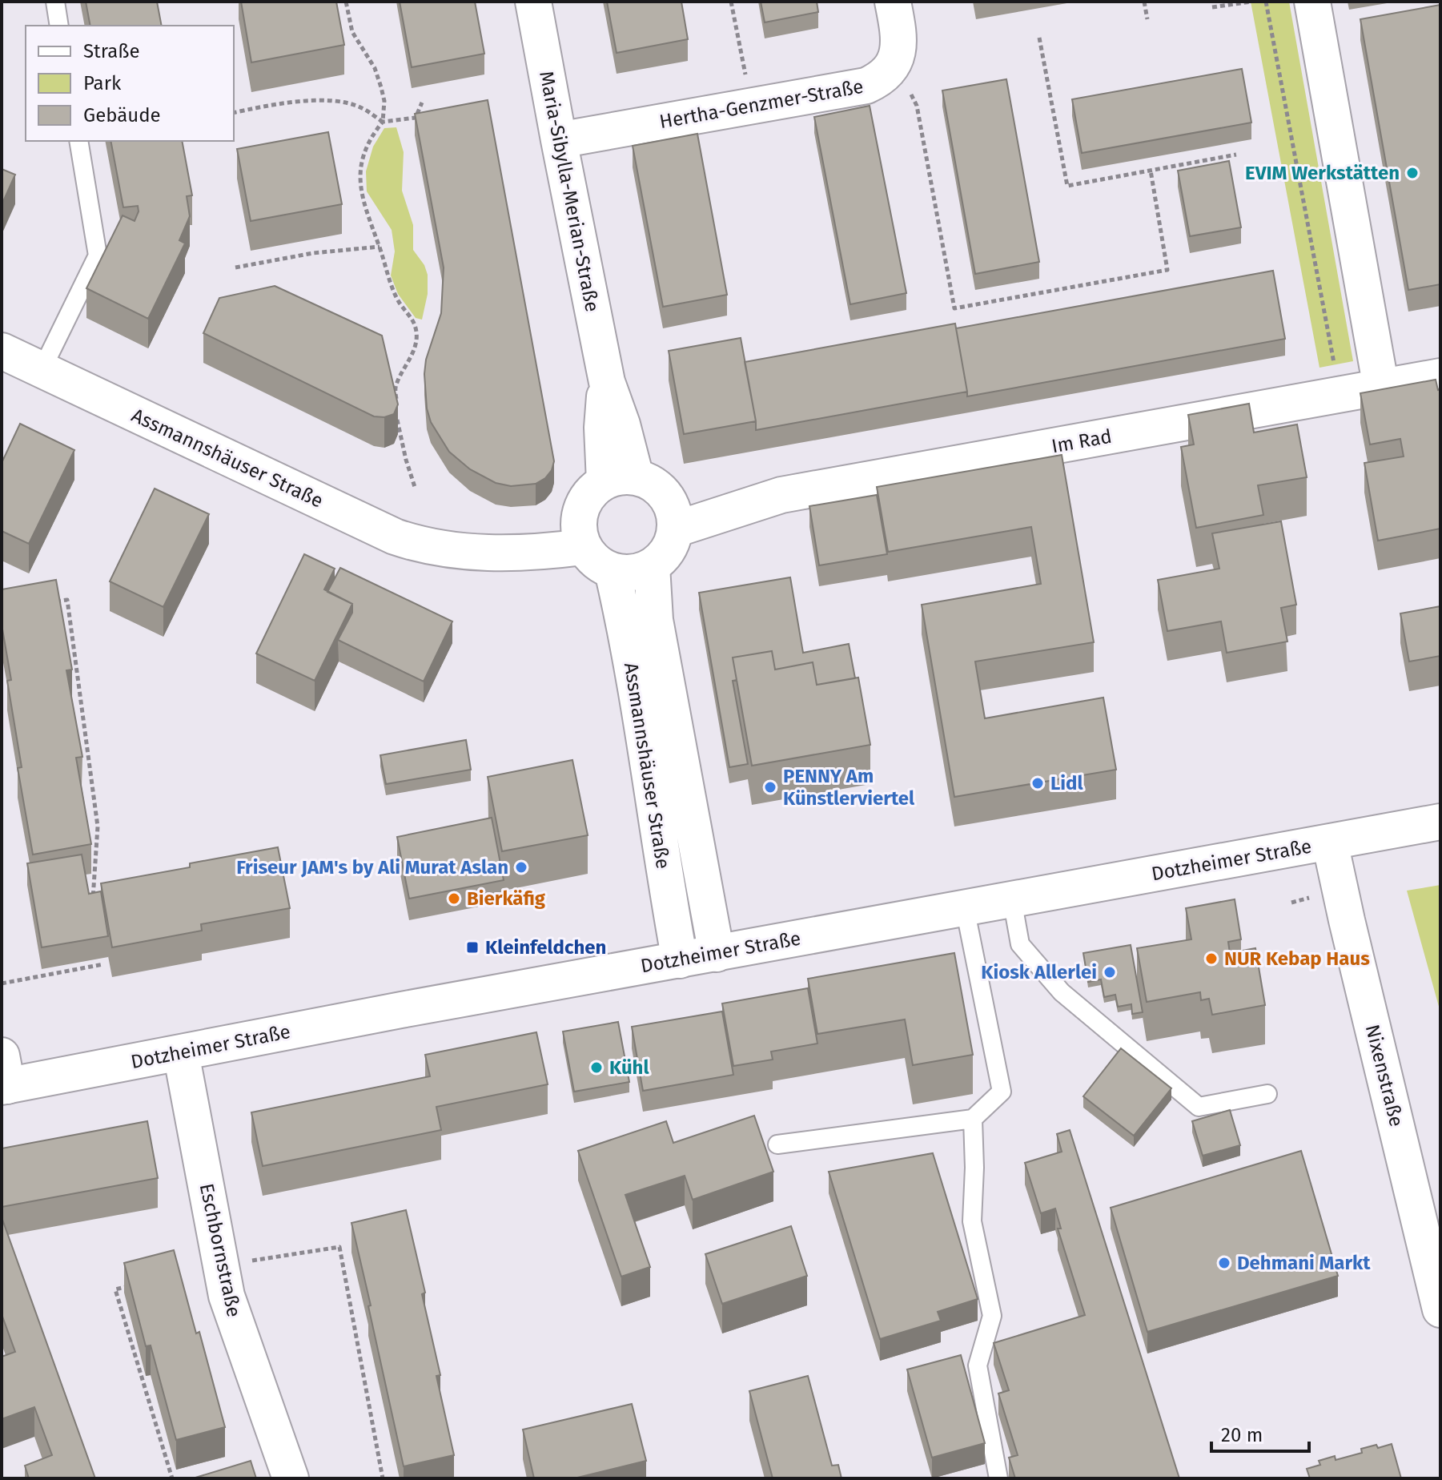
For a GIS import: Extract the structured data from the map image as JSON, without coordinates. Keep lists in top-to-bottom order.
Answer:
{
  "streets": {
    "street": [
      "Hertha-Genzmer-Straße",
      "Maria-Sibylla-Merian-Straße",
      "Im Rad",
      "Assmannshäuser Straße",
      "Dotzheimer Straße",
      "Nixenstraße",
      "Eschbornstraße"
    ]
  },
  "crossings": [
    ["Hertha-Genzmer-Straße", "Maria-Sibylla-Merian-Straße"],
    ["Maria-Sibylla-Merian-Straße", "Im Rad"],
    ["Maria-Sibylla-Merian-Straße", "Assmannshäuser Straße"],
    ["Im Rad", "Assmannshäuser Straße"],
    ["Assmannshäuser Straße", "Dotzheimer Straße"],
    ["Dotzheimer Straße", "Nixenstraße"],
    ["Dotzheimer Straße", "Eschbornstraße"]
  ],
  "places": {
    "other": [
      "EVIM Werkstätten",
      "Lidl",
      "PENNY Am Künstlerviertel",
      "Friseur JAM's by Ali Murat Aslan",
      "Bierkäfig",
      "NUR Kebap Haus",
      "Kiosk Allerlei",
      "Kühl",
      "Dehmani Markt"
    ],
    "transit": ["Kleinfeldchen"]
  },
  "legend": ["Straße", "Park", "Gebäude"],
  "scale_bar": "20 m"
}
